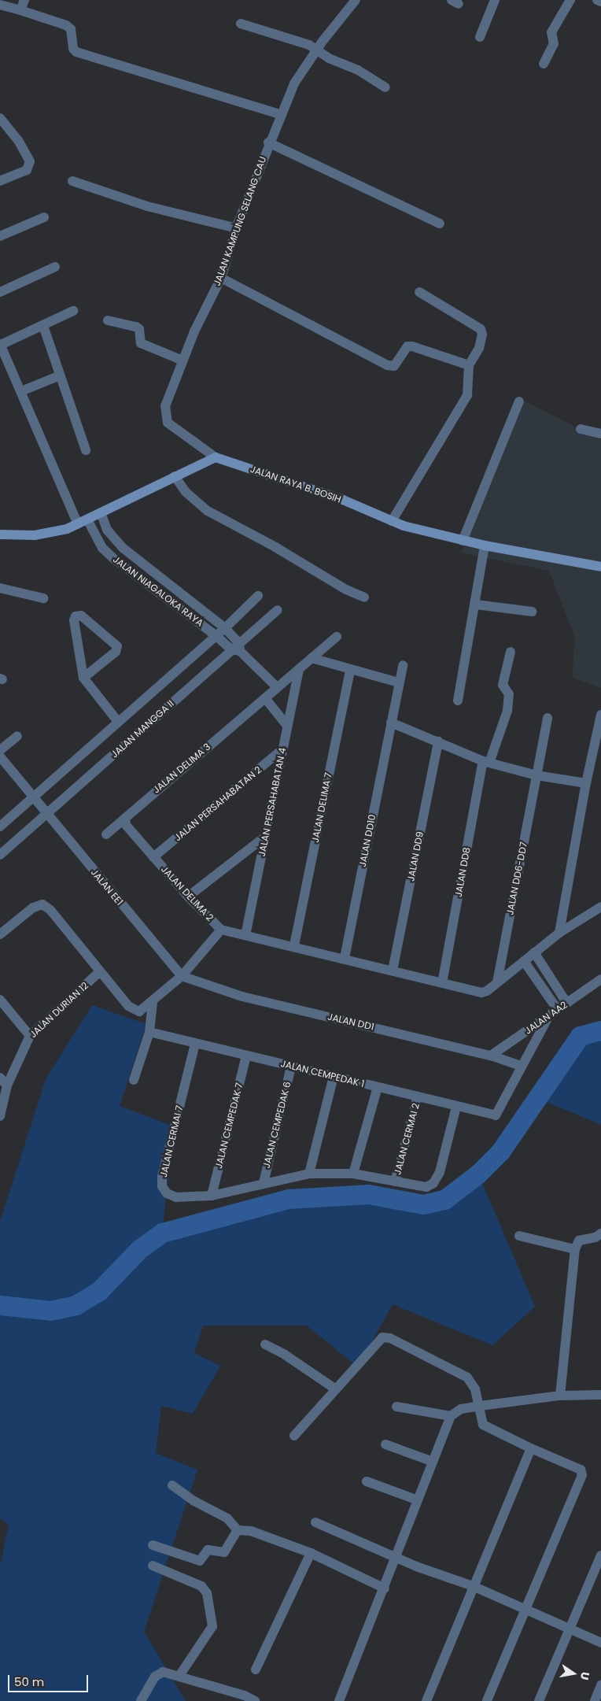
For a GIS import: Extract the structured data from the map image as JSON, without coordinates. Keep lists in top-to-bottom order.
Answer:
{
  "streets": {
    "main road": ["JALAN RAYA B. BOSIH"],
    "street": [
      "JALAN KAMPUNG SELANG CAU",
      "JALAN NIAGALOKA RAYA",
      "JALAN MANGGA II",
      "JALAN DELIMA 3",
      "JALAN PERSAHABATAN 4",
      "JALAN PERSAHABATAN 2",
      "JALAN DELIMA 7",
      "JALAN DD10",
      "JALAN DD9",
      "JALAN DD8",
      "JALAN DD6-DD7",
      "JALAN EE1",
      "JALAN DELIMA 2",
      "JALAN DURIAN 12",
      "JALAN AA2",
      "JALAN DD1",
      "JALAN CEMPEDAK 1",
      "JALAN CEMPEDAK 6",
      "JALAN CEMPEDAK 7",
      "JALAN CERMAI 2",
      "JALAN CERMAI 7"
    ]
  },
  "crossings": [
    ["JALAN KAMPUNG SELANG CAU", "JALAN RAYA B. BOSIH"],
    ["JALAN NIAGALOKA RAYA", "JALAN MANGGA II"],
    ["JALAN NIAGALOKA RAYA", "JALAN DELIMA 3"],
    ["JALAN MANGGA II", "JALAN EE1"],
    ["JALAN DELIMA 3", "JALAN PERSAHABATAN 4"],
    ["JALAN PERSAHABATAN 4", "JALAN PERSAHABATAN 2"],
    ["JALAN PERSAHABATAN 2", "JALAN DELIMA 2"],
    ["JALAN EE1", "JALAN DD1"],
    ["JALAN AA2", "JALAN DD1"],
    ["JALAN DD1", "JALAN CEMPEDAK 1"],
    ["JALAN CEMPEDAK 1", "JALAN CEMPEDAK 6"],
    ["JALAN CEMPEDAK 1", "JALAN CEMPEDAK 7"],
    ["JALAN CEMPEDAK 1", "JALAN CERMAI 2"],
    ["JALAN CEMPEDAK 1", "JALAN CERMAI 7"],
    ["JALAN CEMPEDAK 7", "JALAN CERMAI 7"]
  ],
  "scale_bar": "50 m",
  "north": "right"
}
